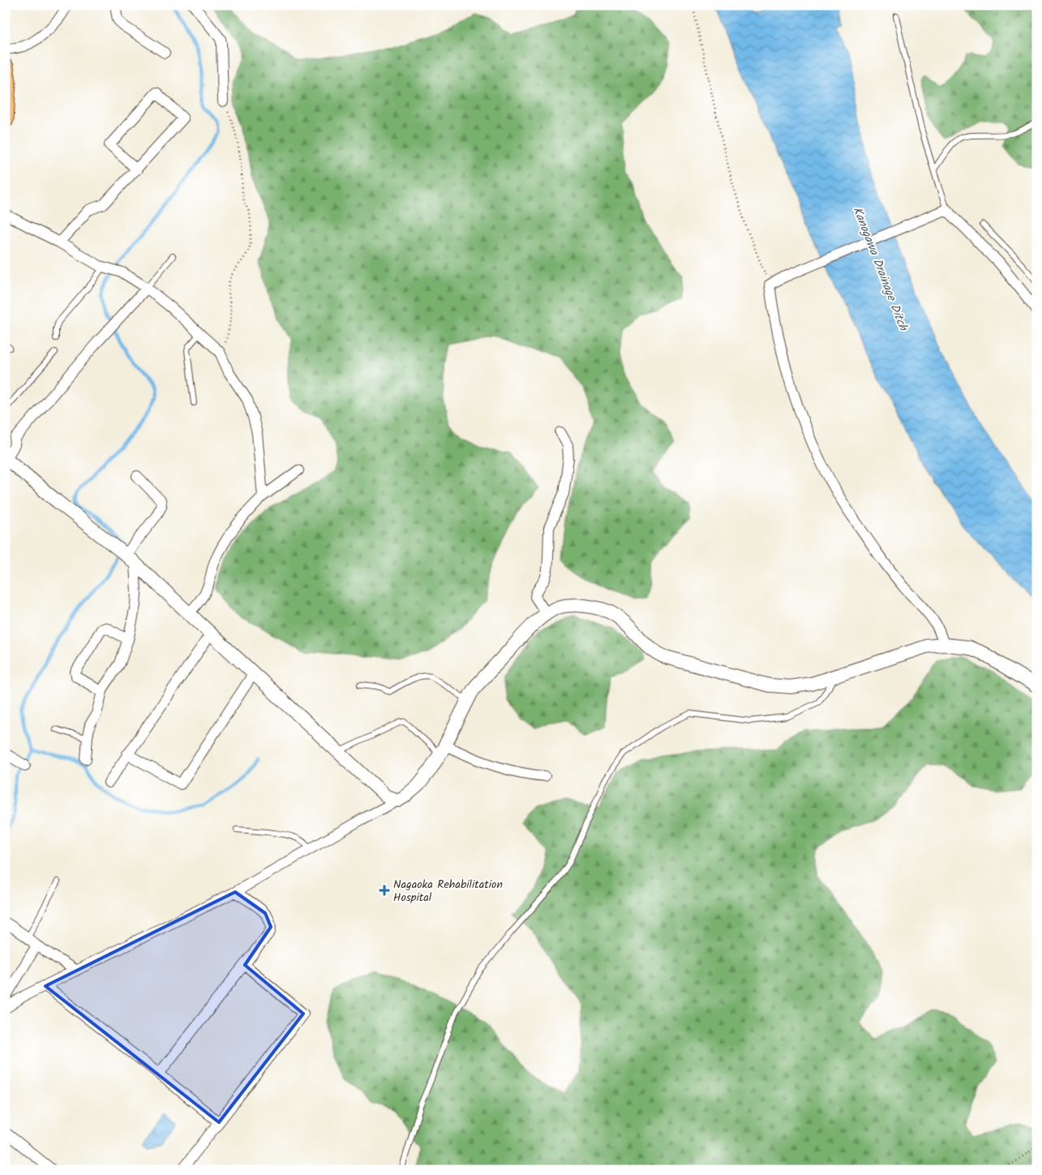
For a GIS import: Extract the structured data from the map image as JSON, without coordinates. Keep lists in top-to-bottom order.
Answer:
{
  "water": ["Kanogawa Drainage Ditch"],
  "places": {
    "health": ["Nagaoka Rehabilitation Hospital"]
  }
}
